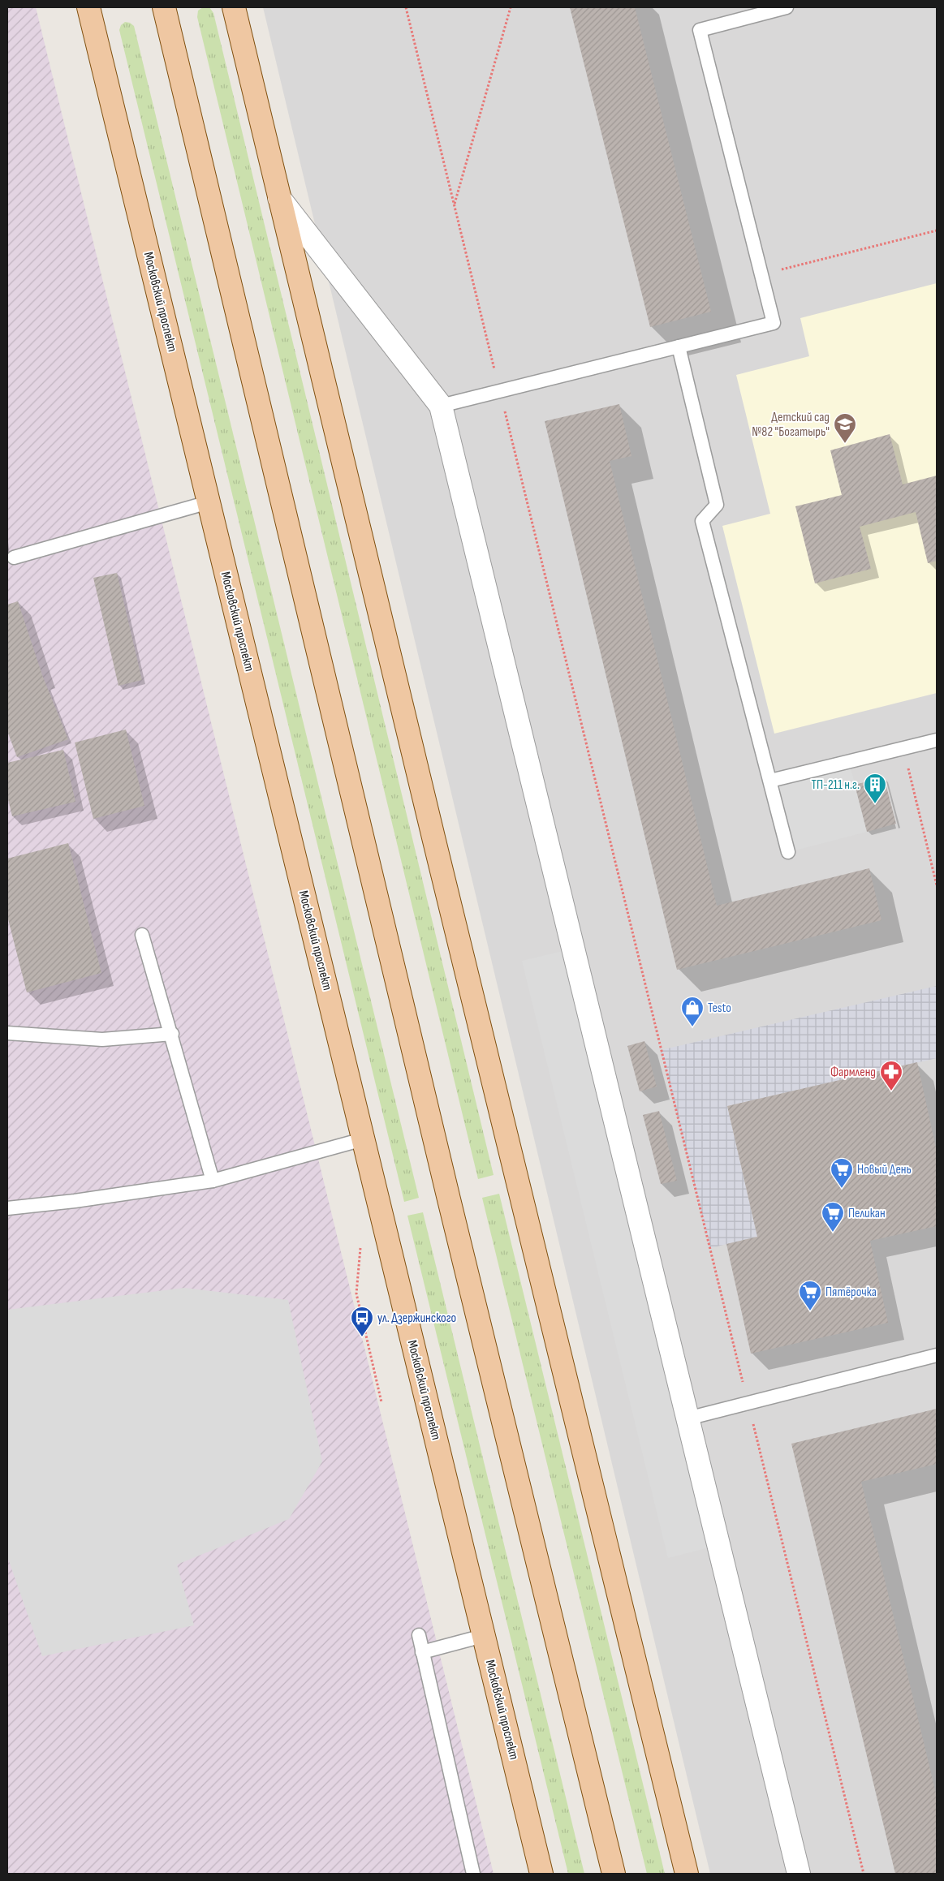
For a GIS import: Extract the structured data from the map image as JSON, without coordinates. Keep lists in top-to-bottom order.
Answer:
{
  "streets": {
    "main road": ["Московский проспект"]
  },
  "places": {
    "school or university": ["Детский сад №82 \"Богатырь\""],
    "building": ["ТП-211 н.г."],
    "shop": ["Testo"],
    "pharmacy": ["Фармленд"],
    "supermarket": ["Новый День", "Пеликан", "Пятёрочка"],
    "bus stop": ["ул. Дзержинского"]
  }
}
